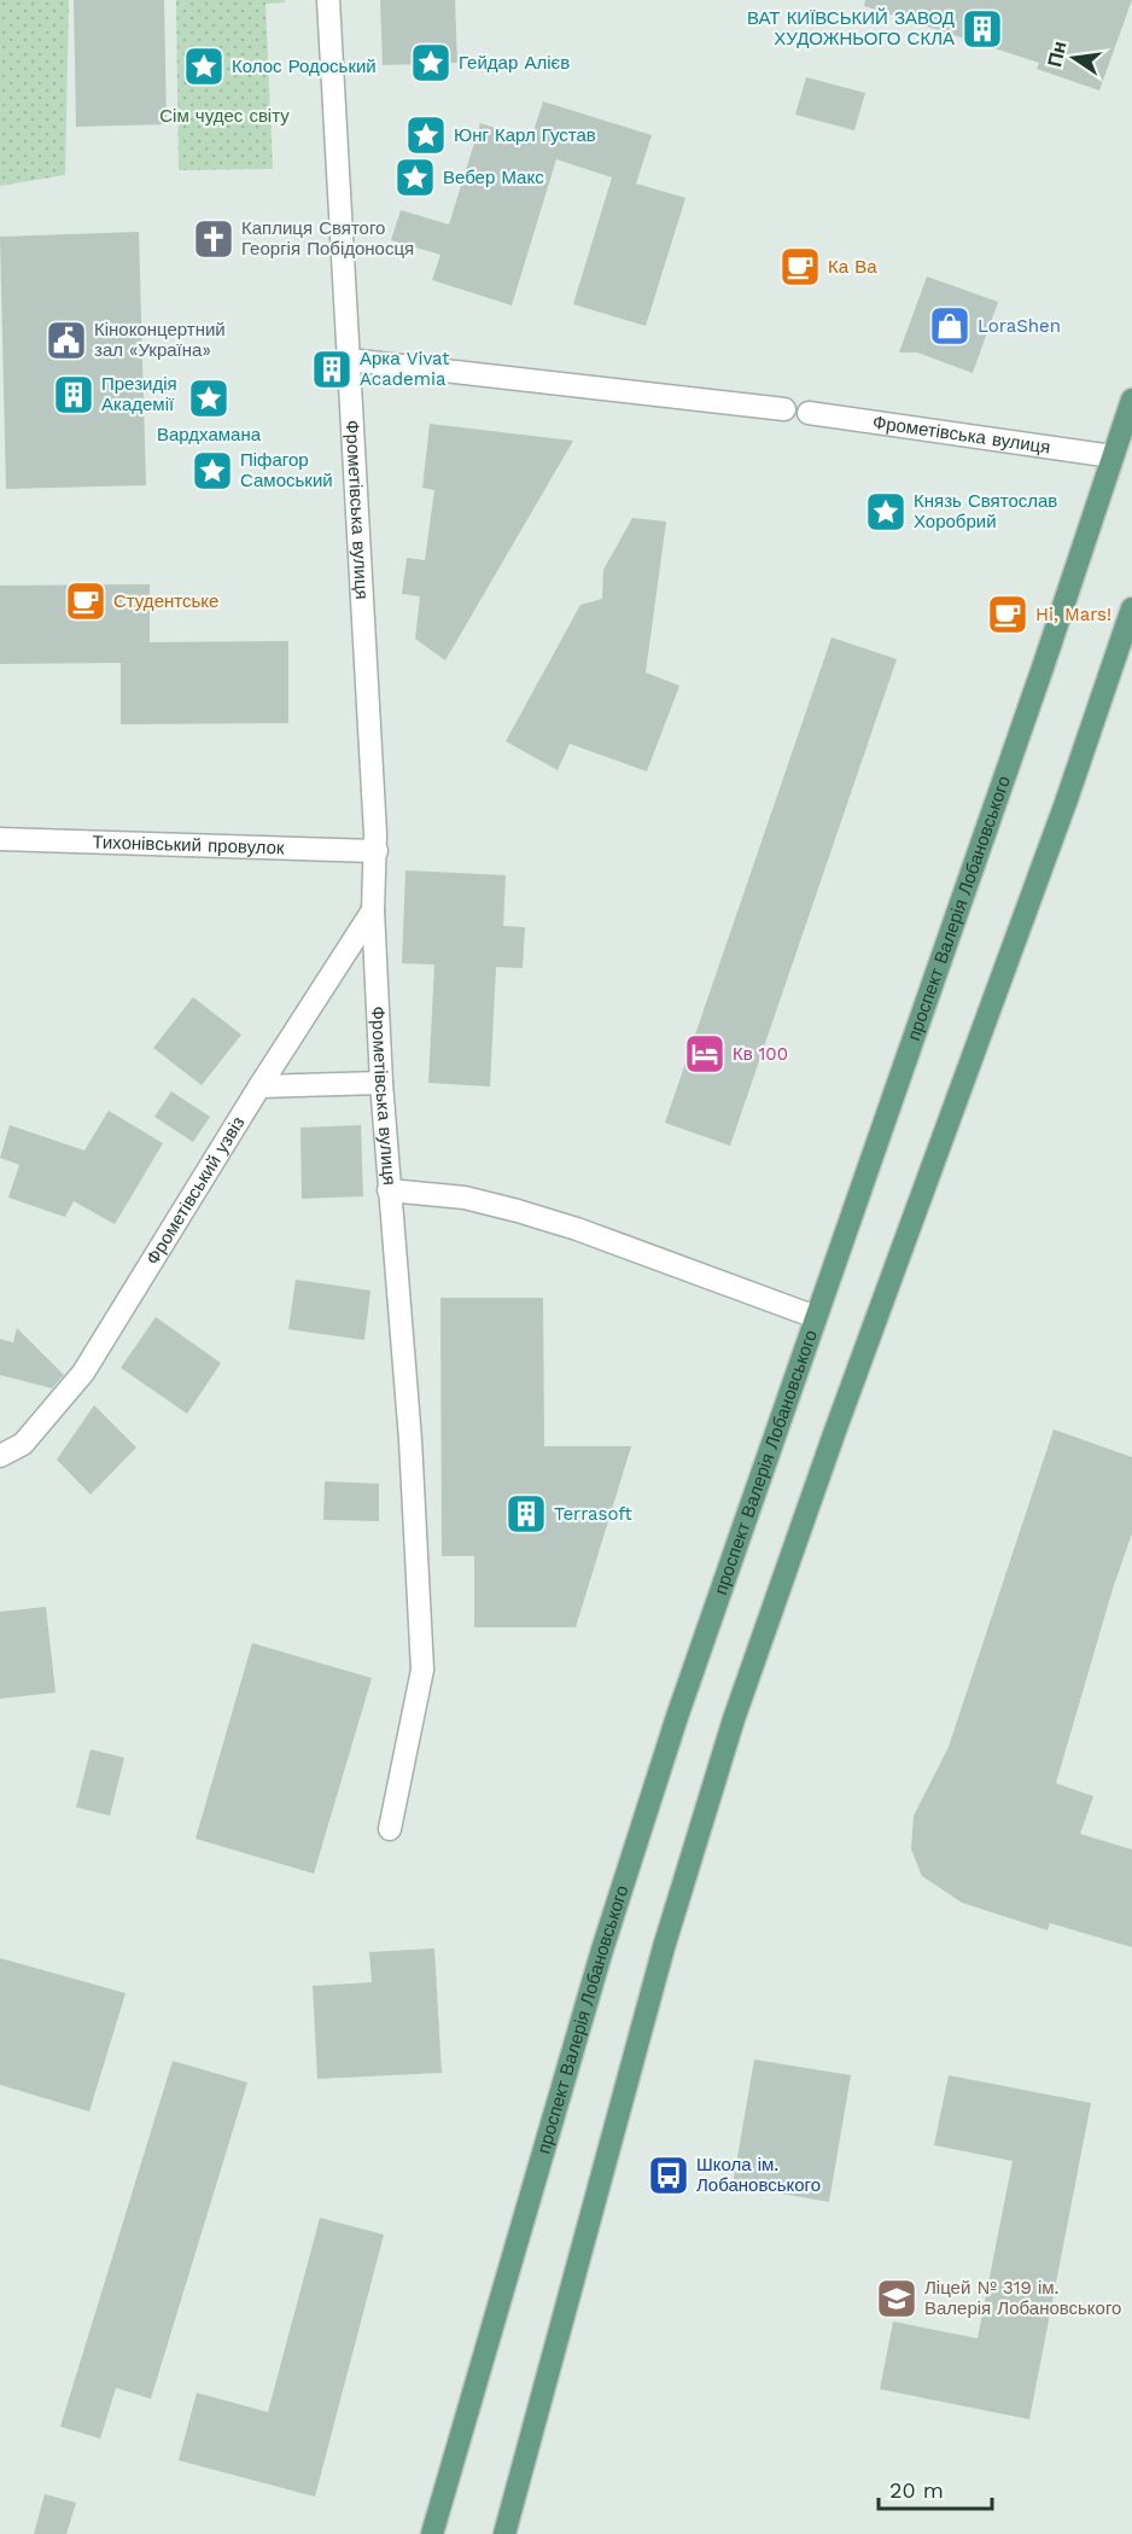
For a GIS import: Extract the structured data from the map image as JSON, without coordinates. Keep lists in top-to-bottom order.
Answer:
{
  "streets": {
    "main road": ["проспект Валерія Лобановського"],
    "street": ["Фрометівська вулиця", "Тихонівський провулок", "Фрометівський узвіз"]
  },
  "crossings": [
    ["Фрометівська вулиця", "Тихонівський провулок"],
    ["Фрометівська вулиця", "проспект Валерія Лобановського"],
    ["Фрометівська вулиця", "Фрометівський узвіз"]
  ],
  "parks": ["Сім чудес світу"],
  "places": {
    "building": [
      "ВАТ КИЇВСЬКИЙ ЗАВОД ХУДОЖНЬОГО СКЛА",
      "Арка Vivat Academia",
      "Президія Академії",
      "Terrasoft"
    ],
    "place": [
      "Гейдар Алієв",
      "Колос Родоський",
      "Юнг Карл Густав",
      "Вебер Макс",
      "Вардхамана",
      "Піфагор Самоський",
      "Князь Святослав Хоробрий"
    ],
    "church": ["Каплиця Святого Георгія Побідоносця"],
    "cafe": ["Ка Ва", "Студентське", "Hi, Mars!"],
    "shop": ["LoraShen"],
    "public building": ["Кіноконцертний зал «Україна»"],
    "hotel": ["Кв 100"],
    "bus stop": ["Школа ім. Лобановського"],
    "school or university": ["Ліцей № 319 ім. Валерія Лобановського"]
  },
  "scale_bar": "20 m",
  "north": "left"
}
